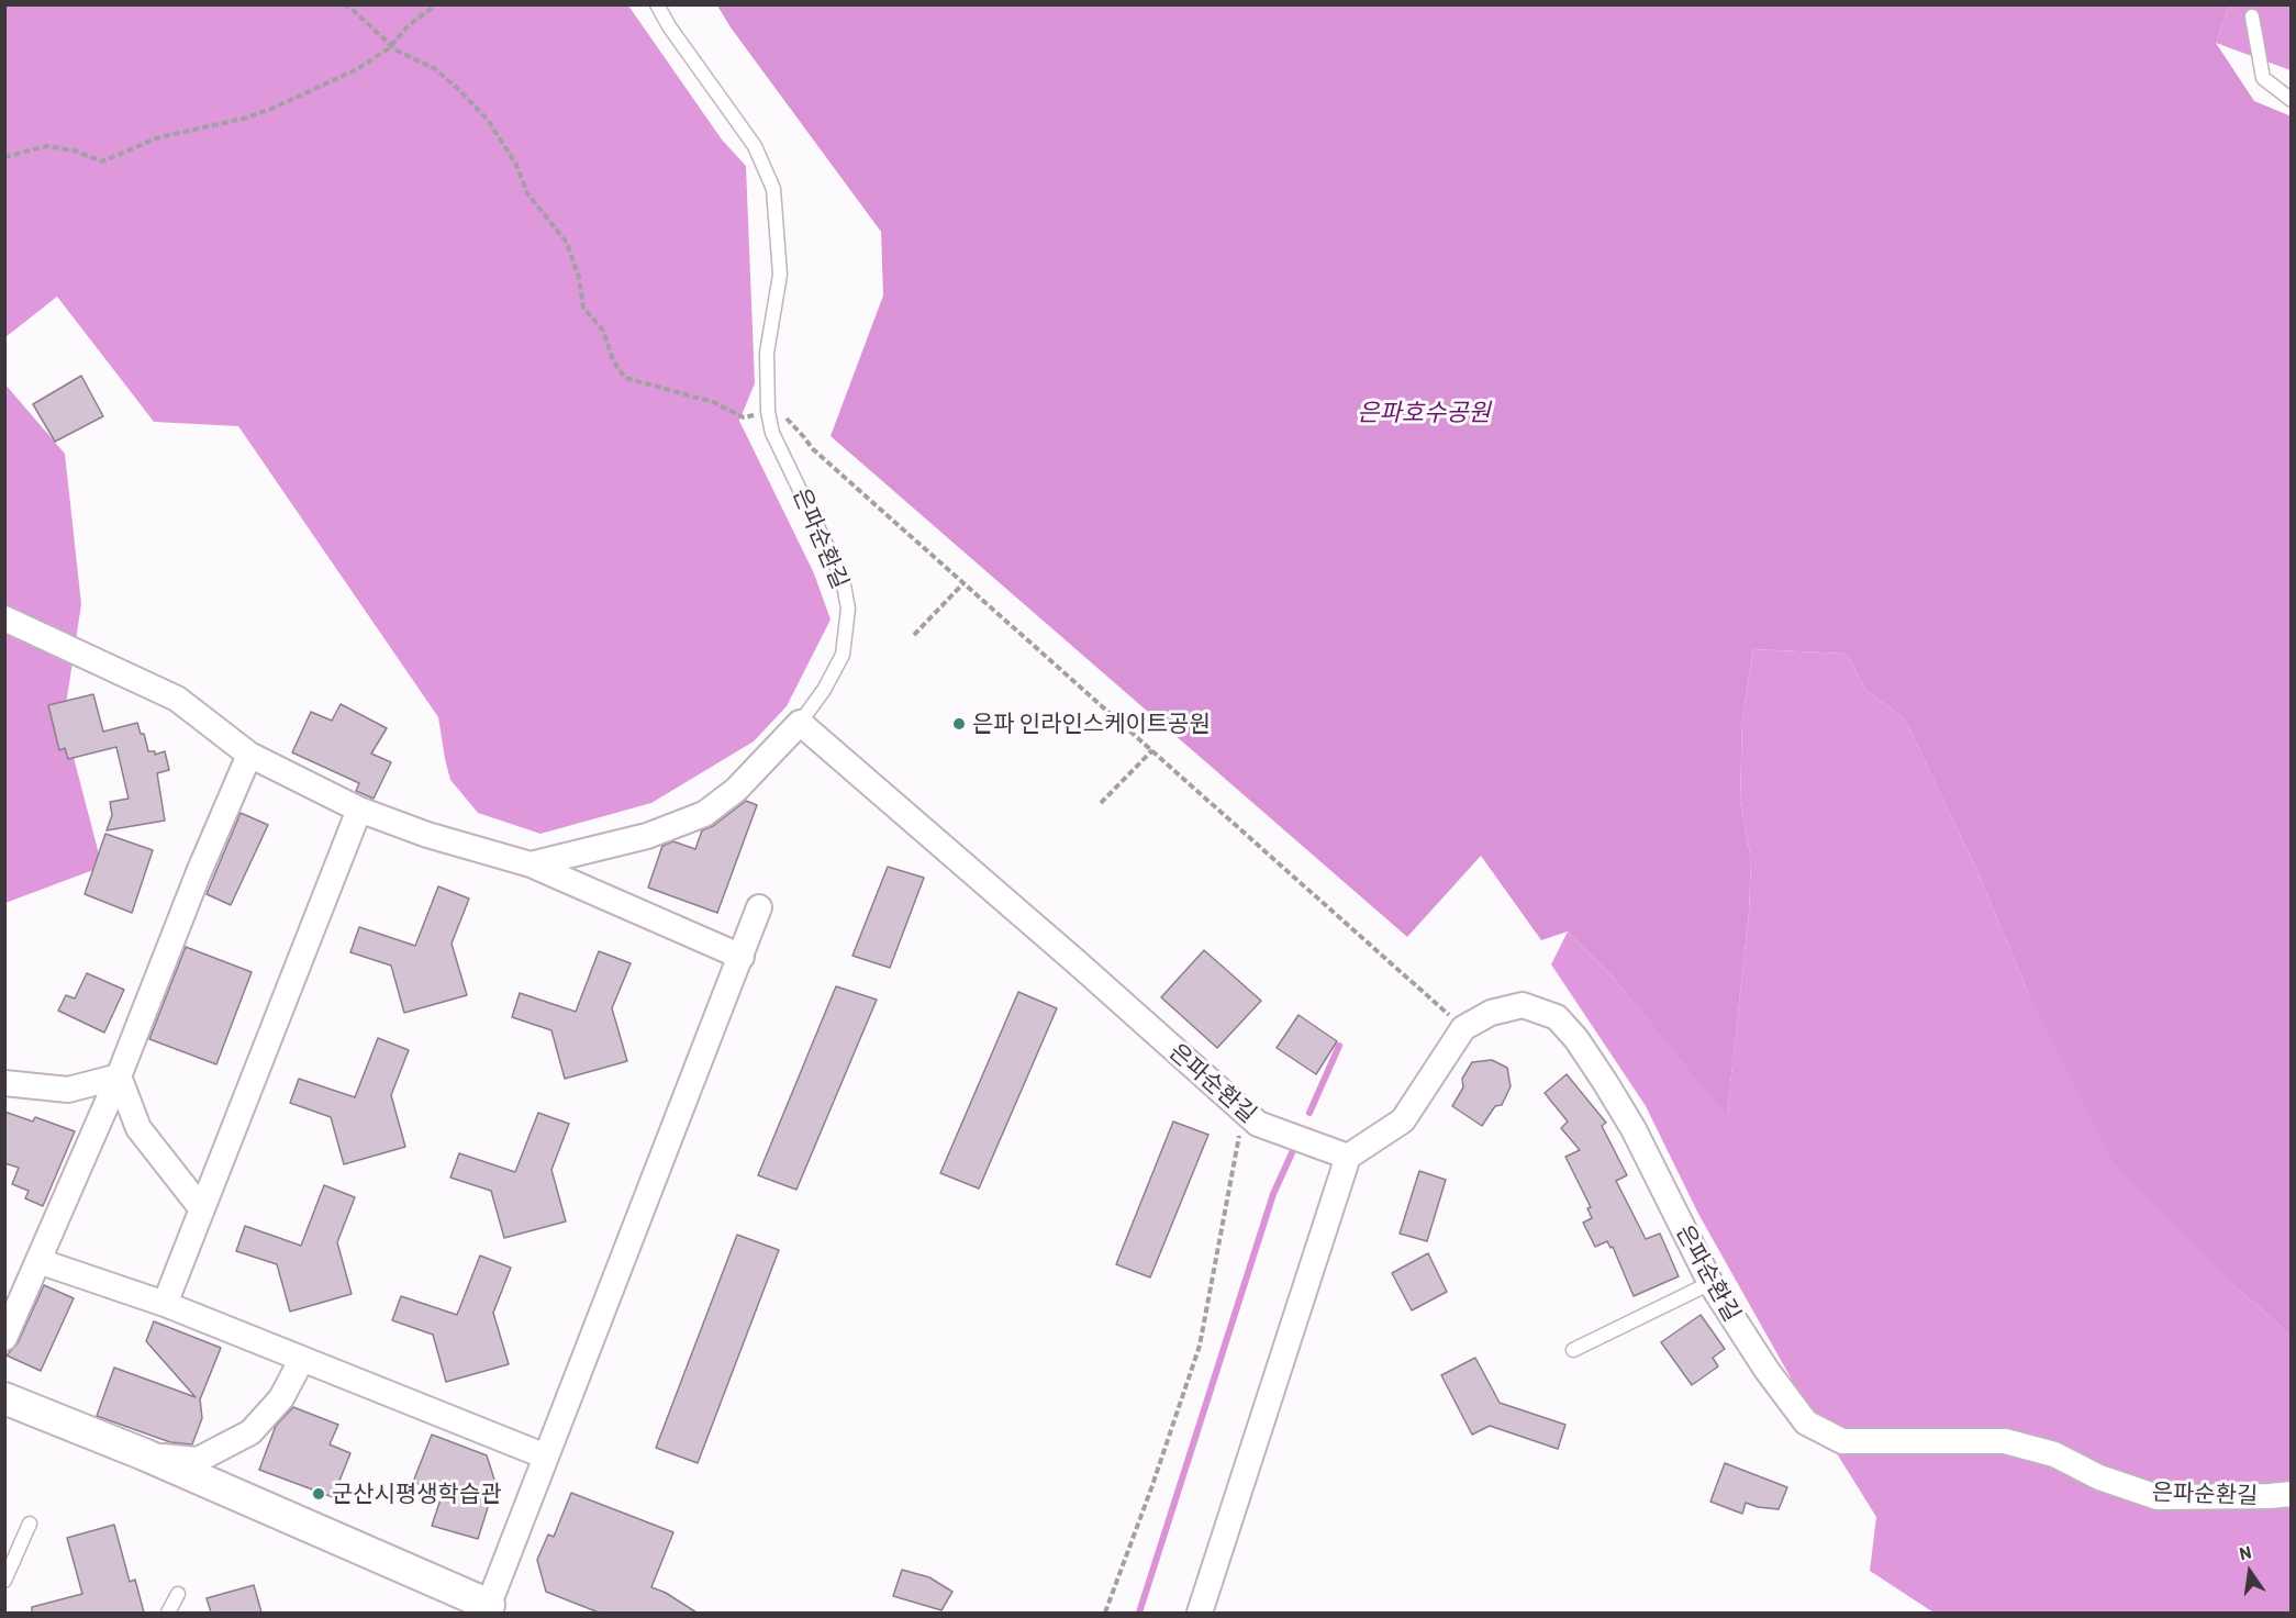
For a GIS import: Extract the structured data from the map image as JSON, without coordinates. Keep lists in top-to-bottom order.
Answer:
{
  "streets": {
    "street": ["은파순환길"]
  },
  "water": ["은파호수공원"],
  "places": ["은파 인라인스케이트공원", "군산시평생학습관"],
  "north": "top"
}
